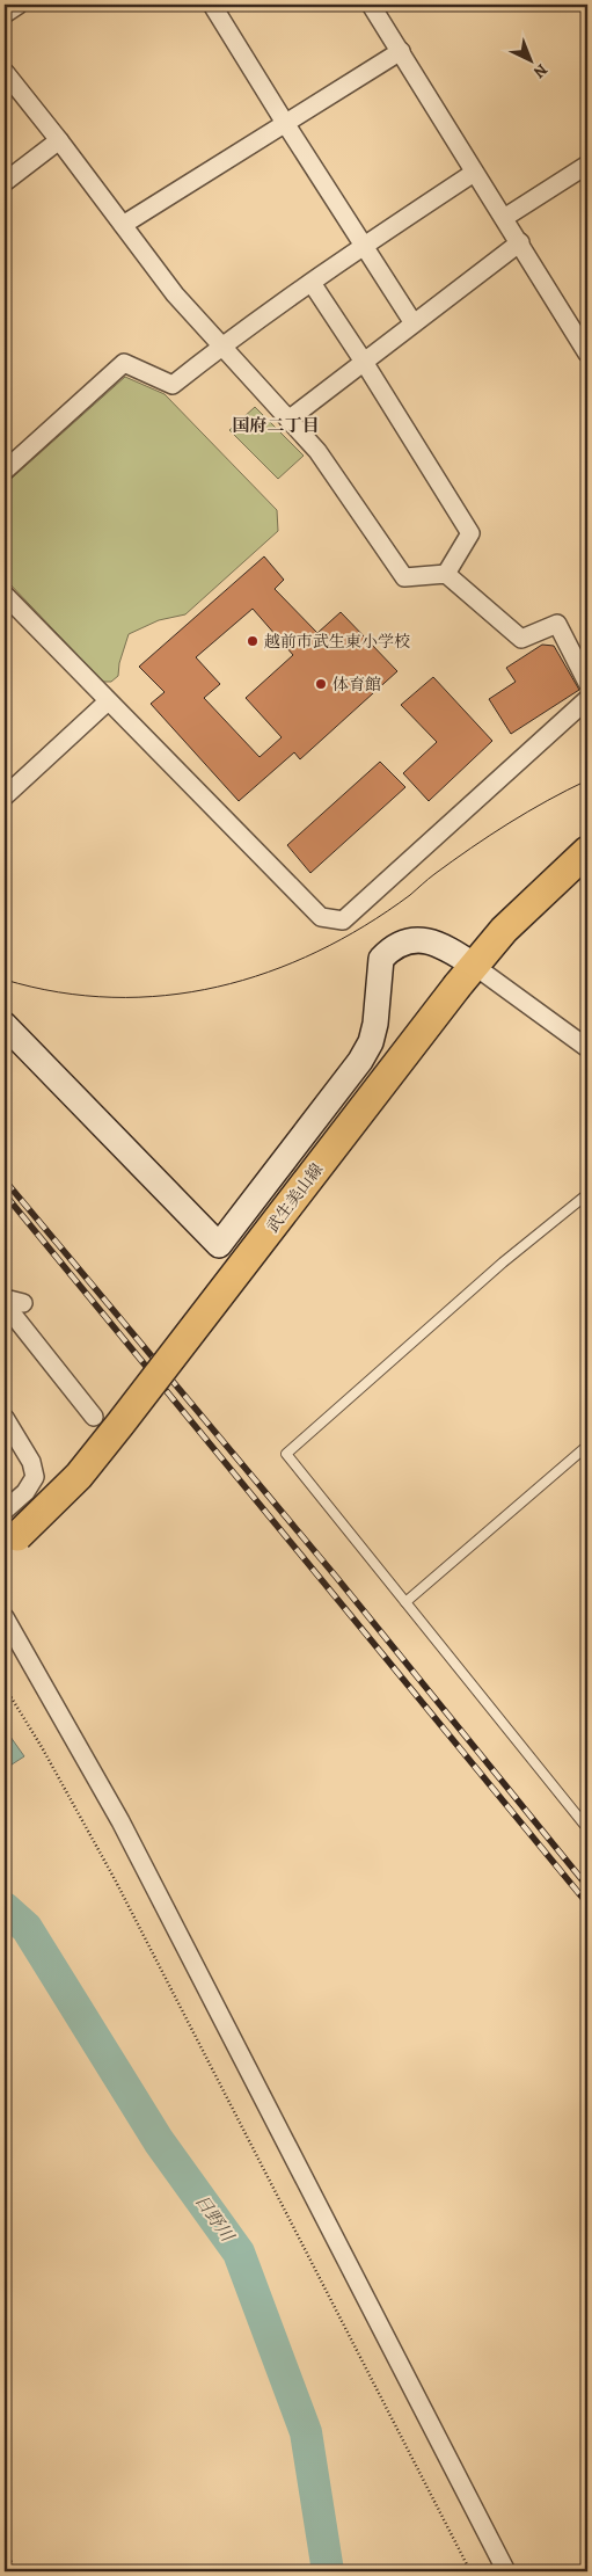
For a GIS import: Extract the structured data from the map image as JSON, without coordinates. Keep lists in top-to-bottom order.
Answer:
{
  "streets": {
    "main road": ["武生美山線"]
  },
  "districts": ["国府二丁目"],
  "water": ["日野川"],
  "places": ["越前市武生東小学校", "体育館"],
  "north": "bottom right"
}
